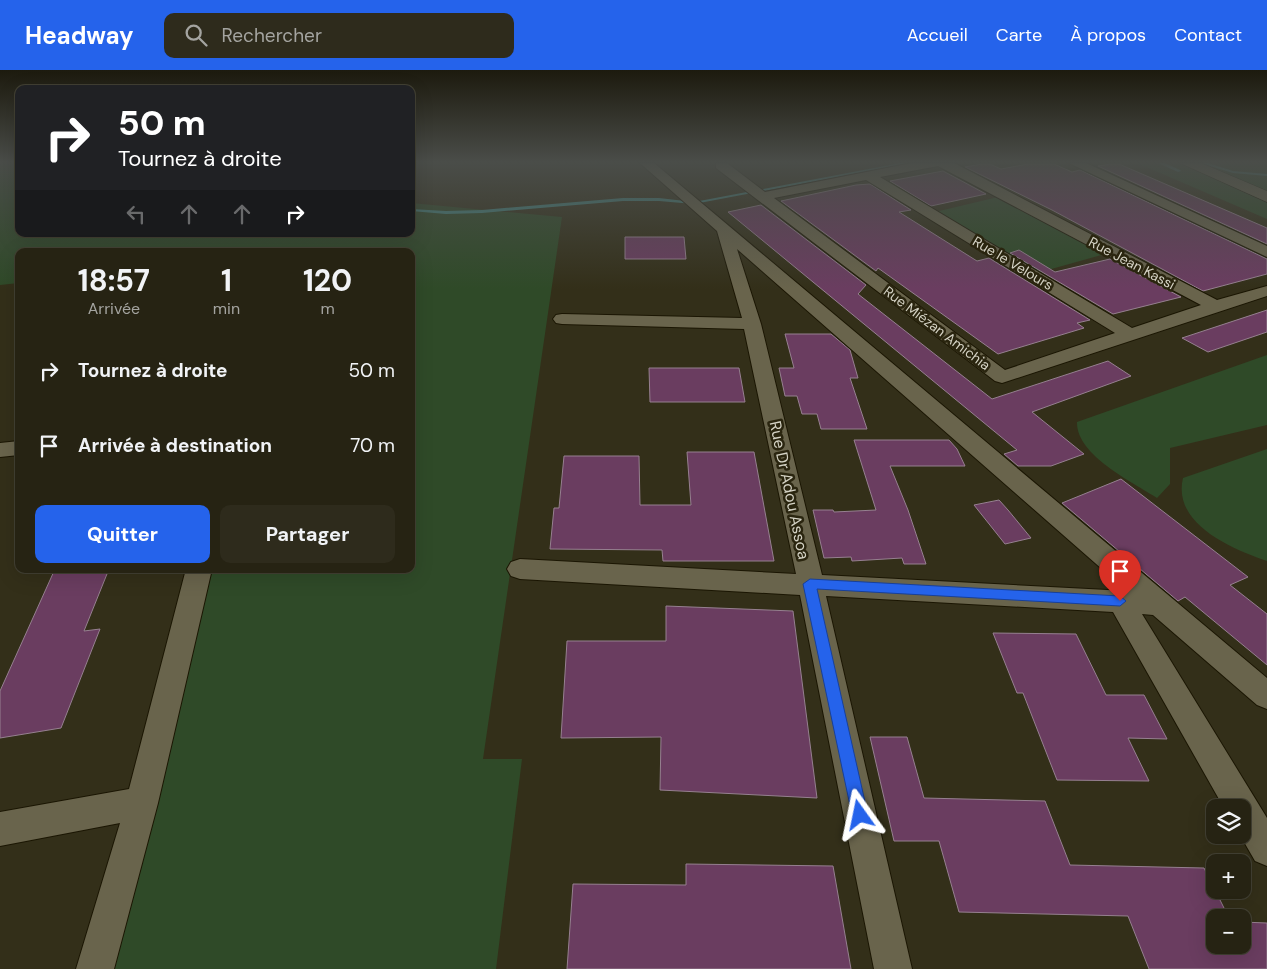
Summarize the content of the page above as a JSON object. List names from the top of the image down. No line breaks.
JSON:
{"streets":{"street":["Rue le Velours","Rue Jean Kassi","Rue Miézan Amichia","Rue Dr Adou Assoa"]},"crossings":[["Rue le Velours","Rue Miézan Amichia"],["Rue Jean Kassi","Rue Miézan Amichia"]],"page":{"header":"Headway","search":"Rechercher","nav":["Accueil","Carte","À propos","Contact"],"turn":["50 m","Tournez à droite"],"eta":["18:57","Arrivée","1","min","120","m"],"list":[{"name":"Tournez à droite","value":"50 m"},{"name":"Arrivée à destination","value":"70 m"}],"buttons":["Quitter","Partager"],"map_buttons":["+","−"]}}
